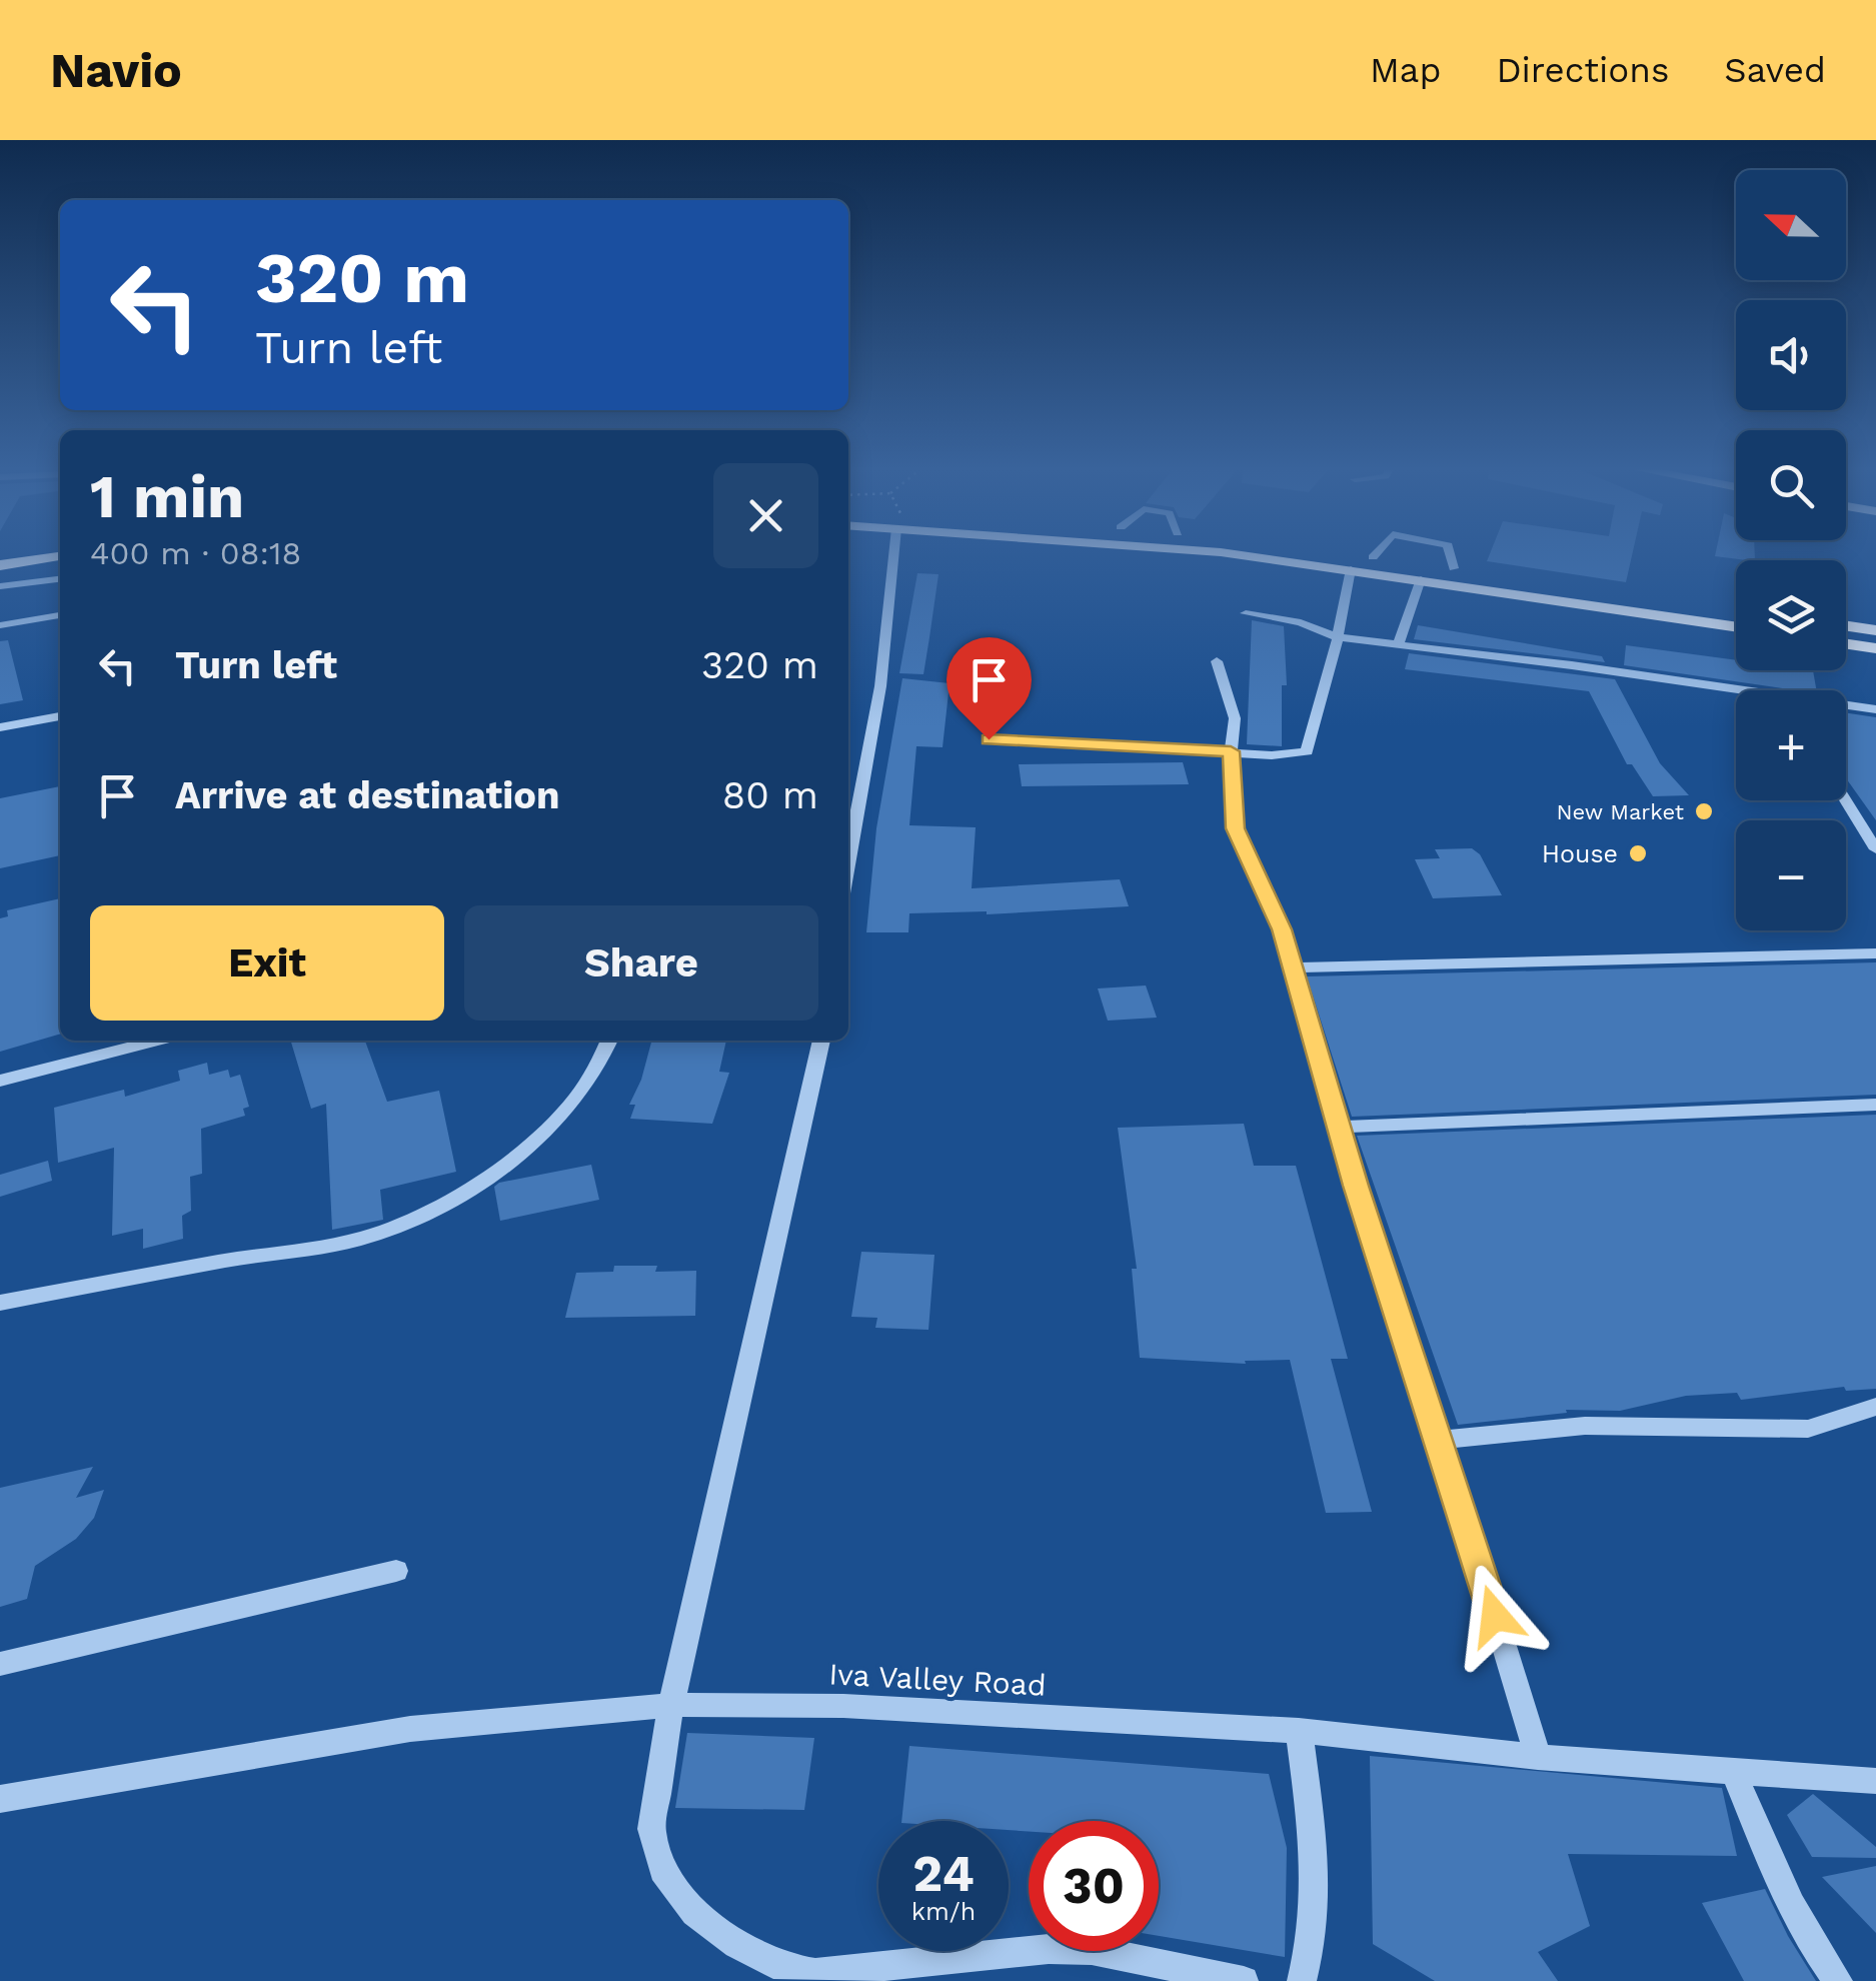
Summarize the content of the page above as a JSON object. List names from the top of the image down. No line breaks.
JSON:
{"streets":{"street":["Iva Valley Road"]},"places":["New Market","House"],"north":"left","page":{"header":"Navio","nav":["Map","Directions","Saved"],"map_buttons":["+","−"],"turn":["320 m","Turn left"],"heading":["1 min","400 m · 08:18"],"list":[{"name":"Turn left","value":"320 m"},{"name":"Arrive at destination","value":"80 m"}],"buttons":["Exit","Share"],"speed":"24 km/h","limit":"30"}}
